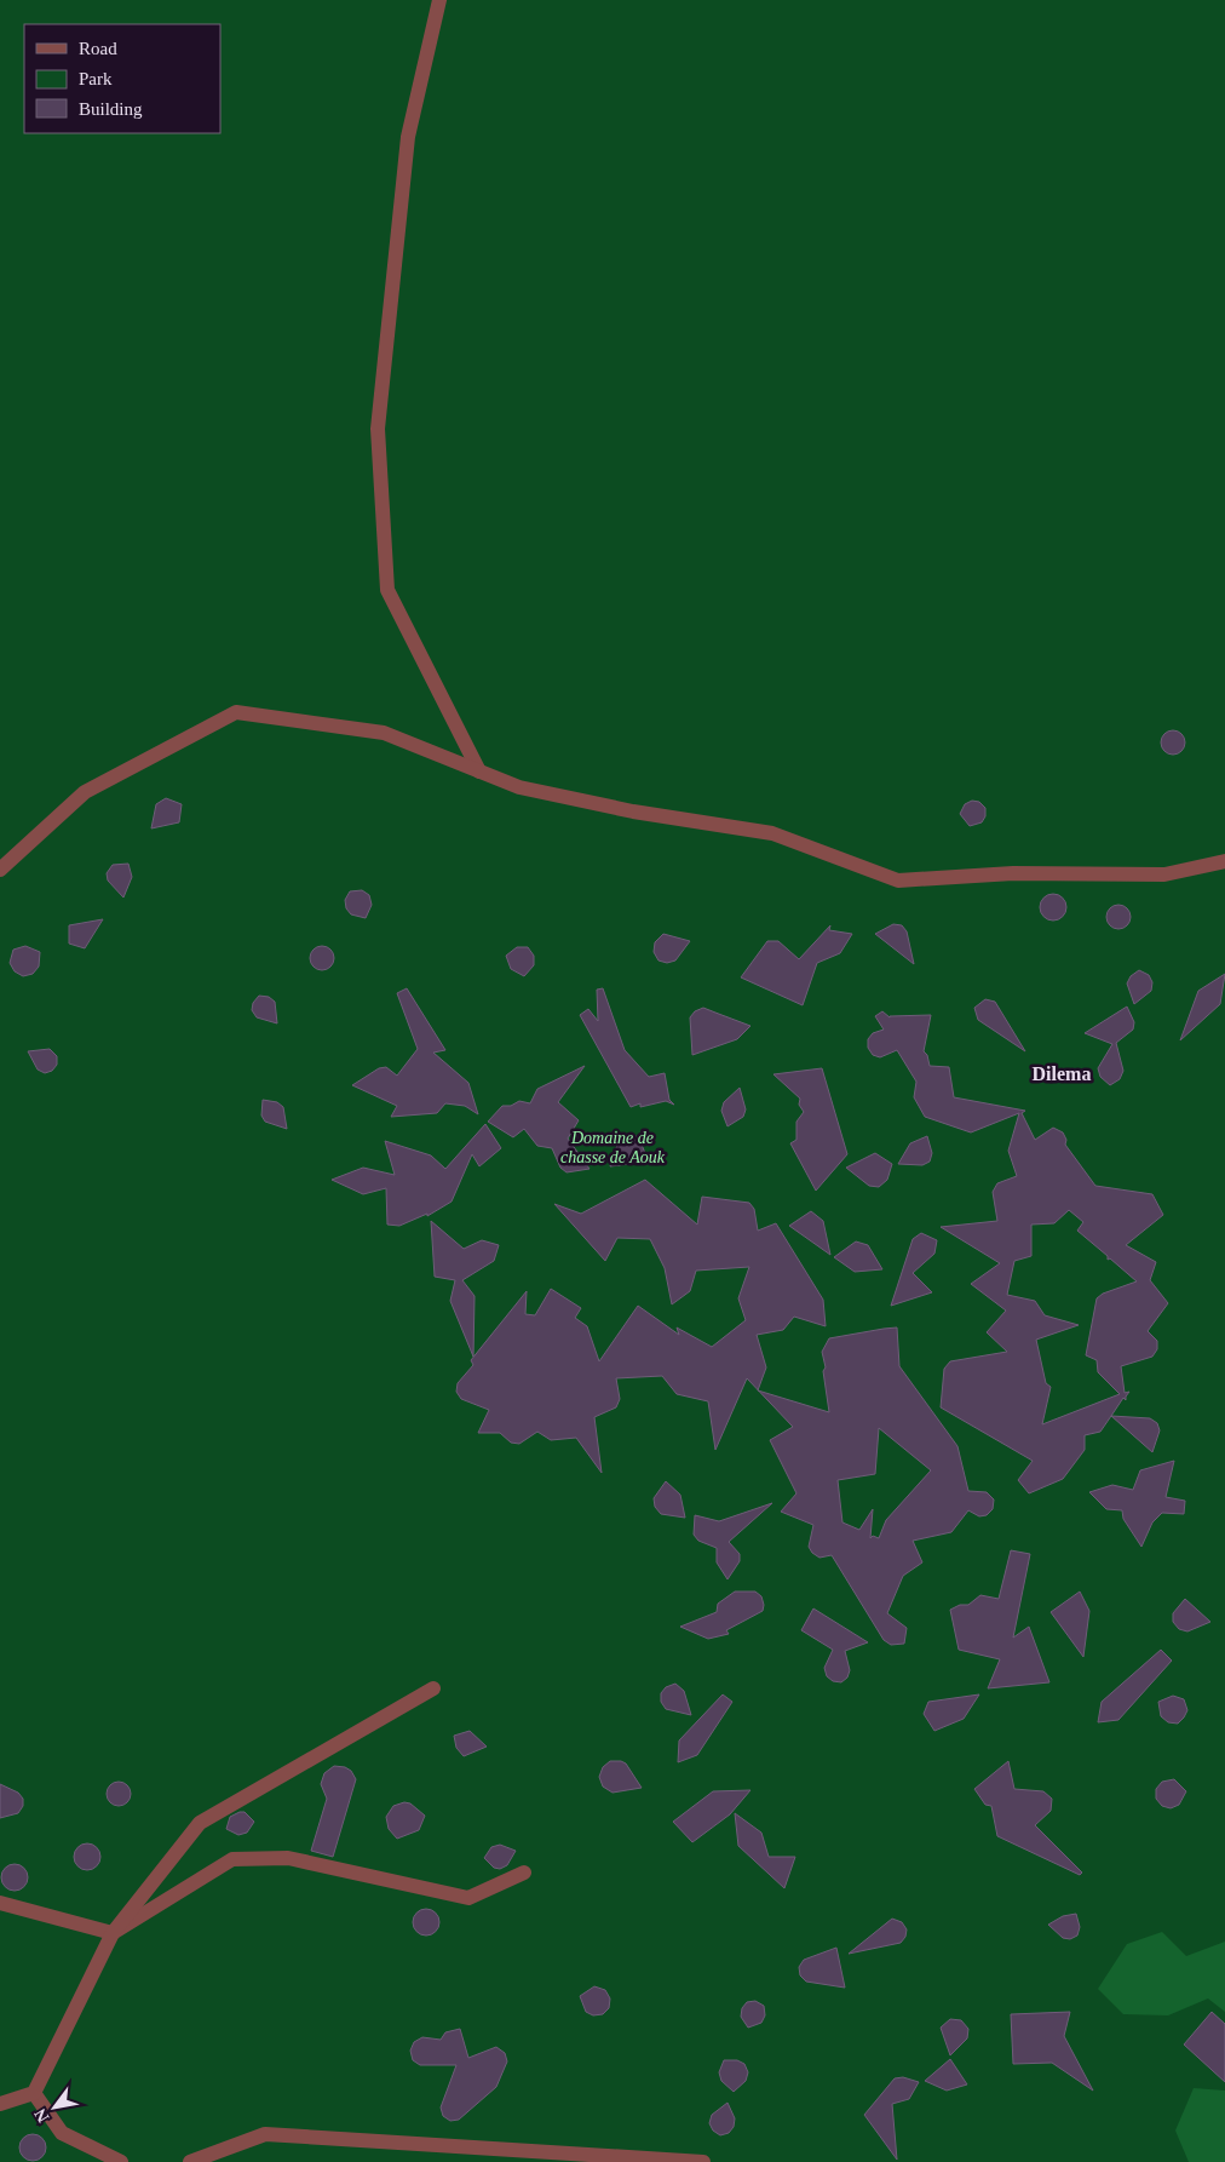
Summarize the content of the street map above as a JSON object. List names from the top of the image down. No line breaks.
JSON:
{"districts":["Dilema"],"parks":["Domaine de chasse de Aouk"],"legend":["Road","Park","Building"],"north":"bottom left"}
